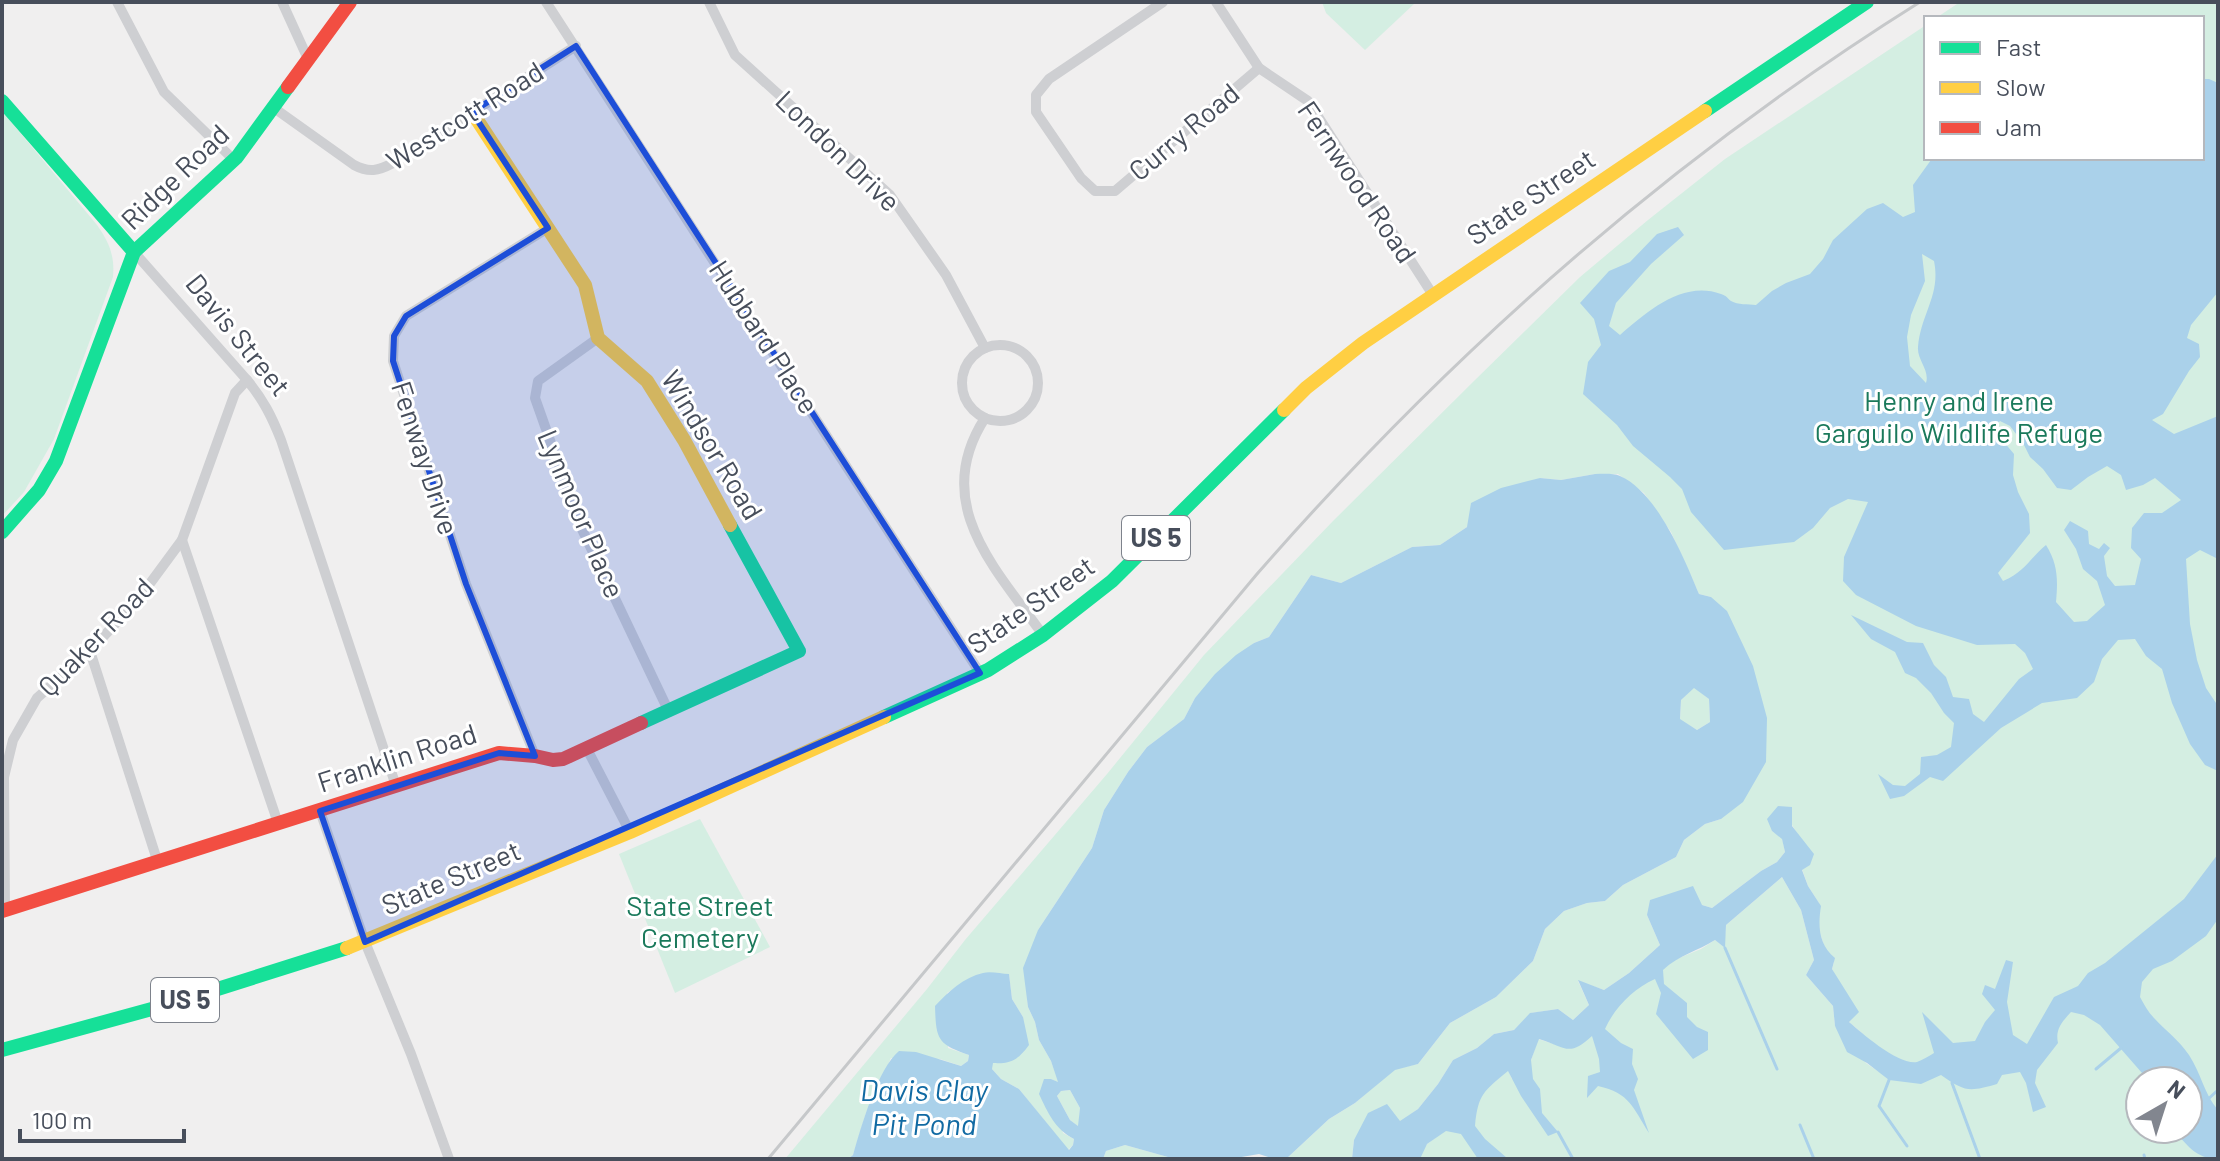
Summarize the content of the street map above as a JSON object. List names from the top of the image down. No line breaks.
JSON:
{"streets":{"main road":["Ridge Road","State Street","Davis Street","Windsor Road","US 5","Franklin Road"],"street":["Westcott Road","Curry Road","London Drive","Fernwood Road","Hubbard Place","Fenway Drive","Lynmoor Place","Quaker Road"]},"crossings":[["Westcott Road","Ridge Road"],["Westcott Road","Hubbard Place"],["Curry Road","Fernwood Road"],["Ridge Road","Davis Street"],["Fernwood Road","State Street"],["State Street","Hubbard Place"],["Davis Street","Quaker Road"],["Davis Street","Franklin Road"],["Windsor Road","Lynmoor Place"],["Windsor Road","Franklin Road"],["Fenway Drive","Franklin Road"],["Lynmoor Place","Franklin Road"],["Quaker Road","Franklin Road"]],"water":["Davis Clay Pit Pond"],"parks":["Henry and Irene Garguilo Wildlife Refuge","State Street Cemetery"],"legend":["Fast","Slow","Jam"],"scale_bar":"100 m","north":"top right"}
